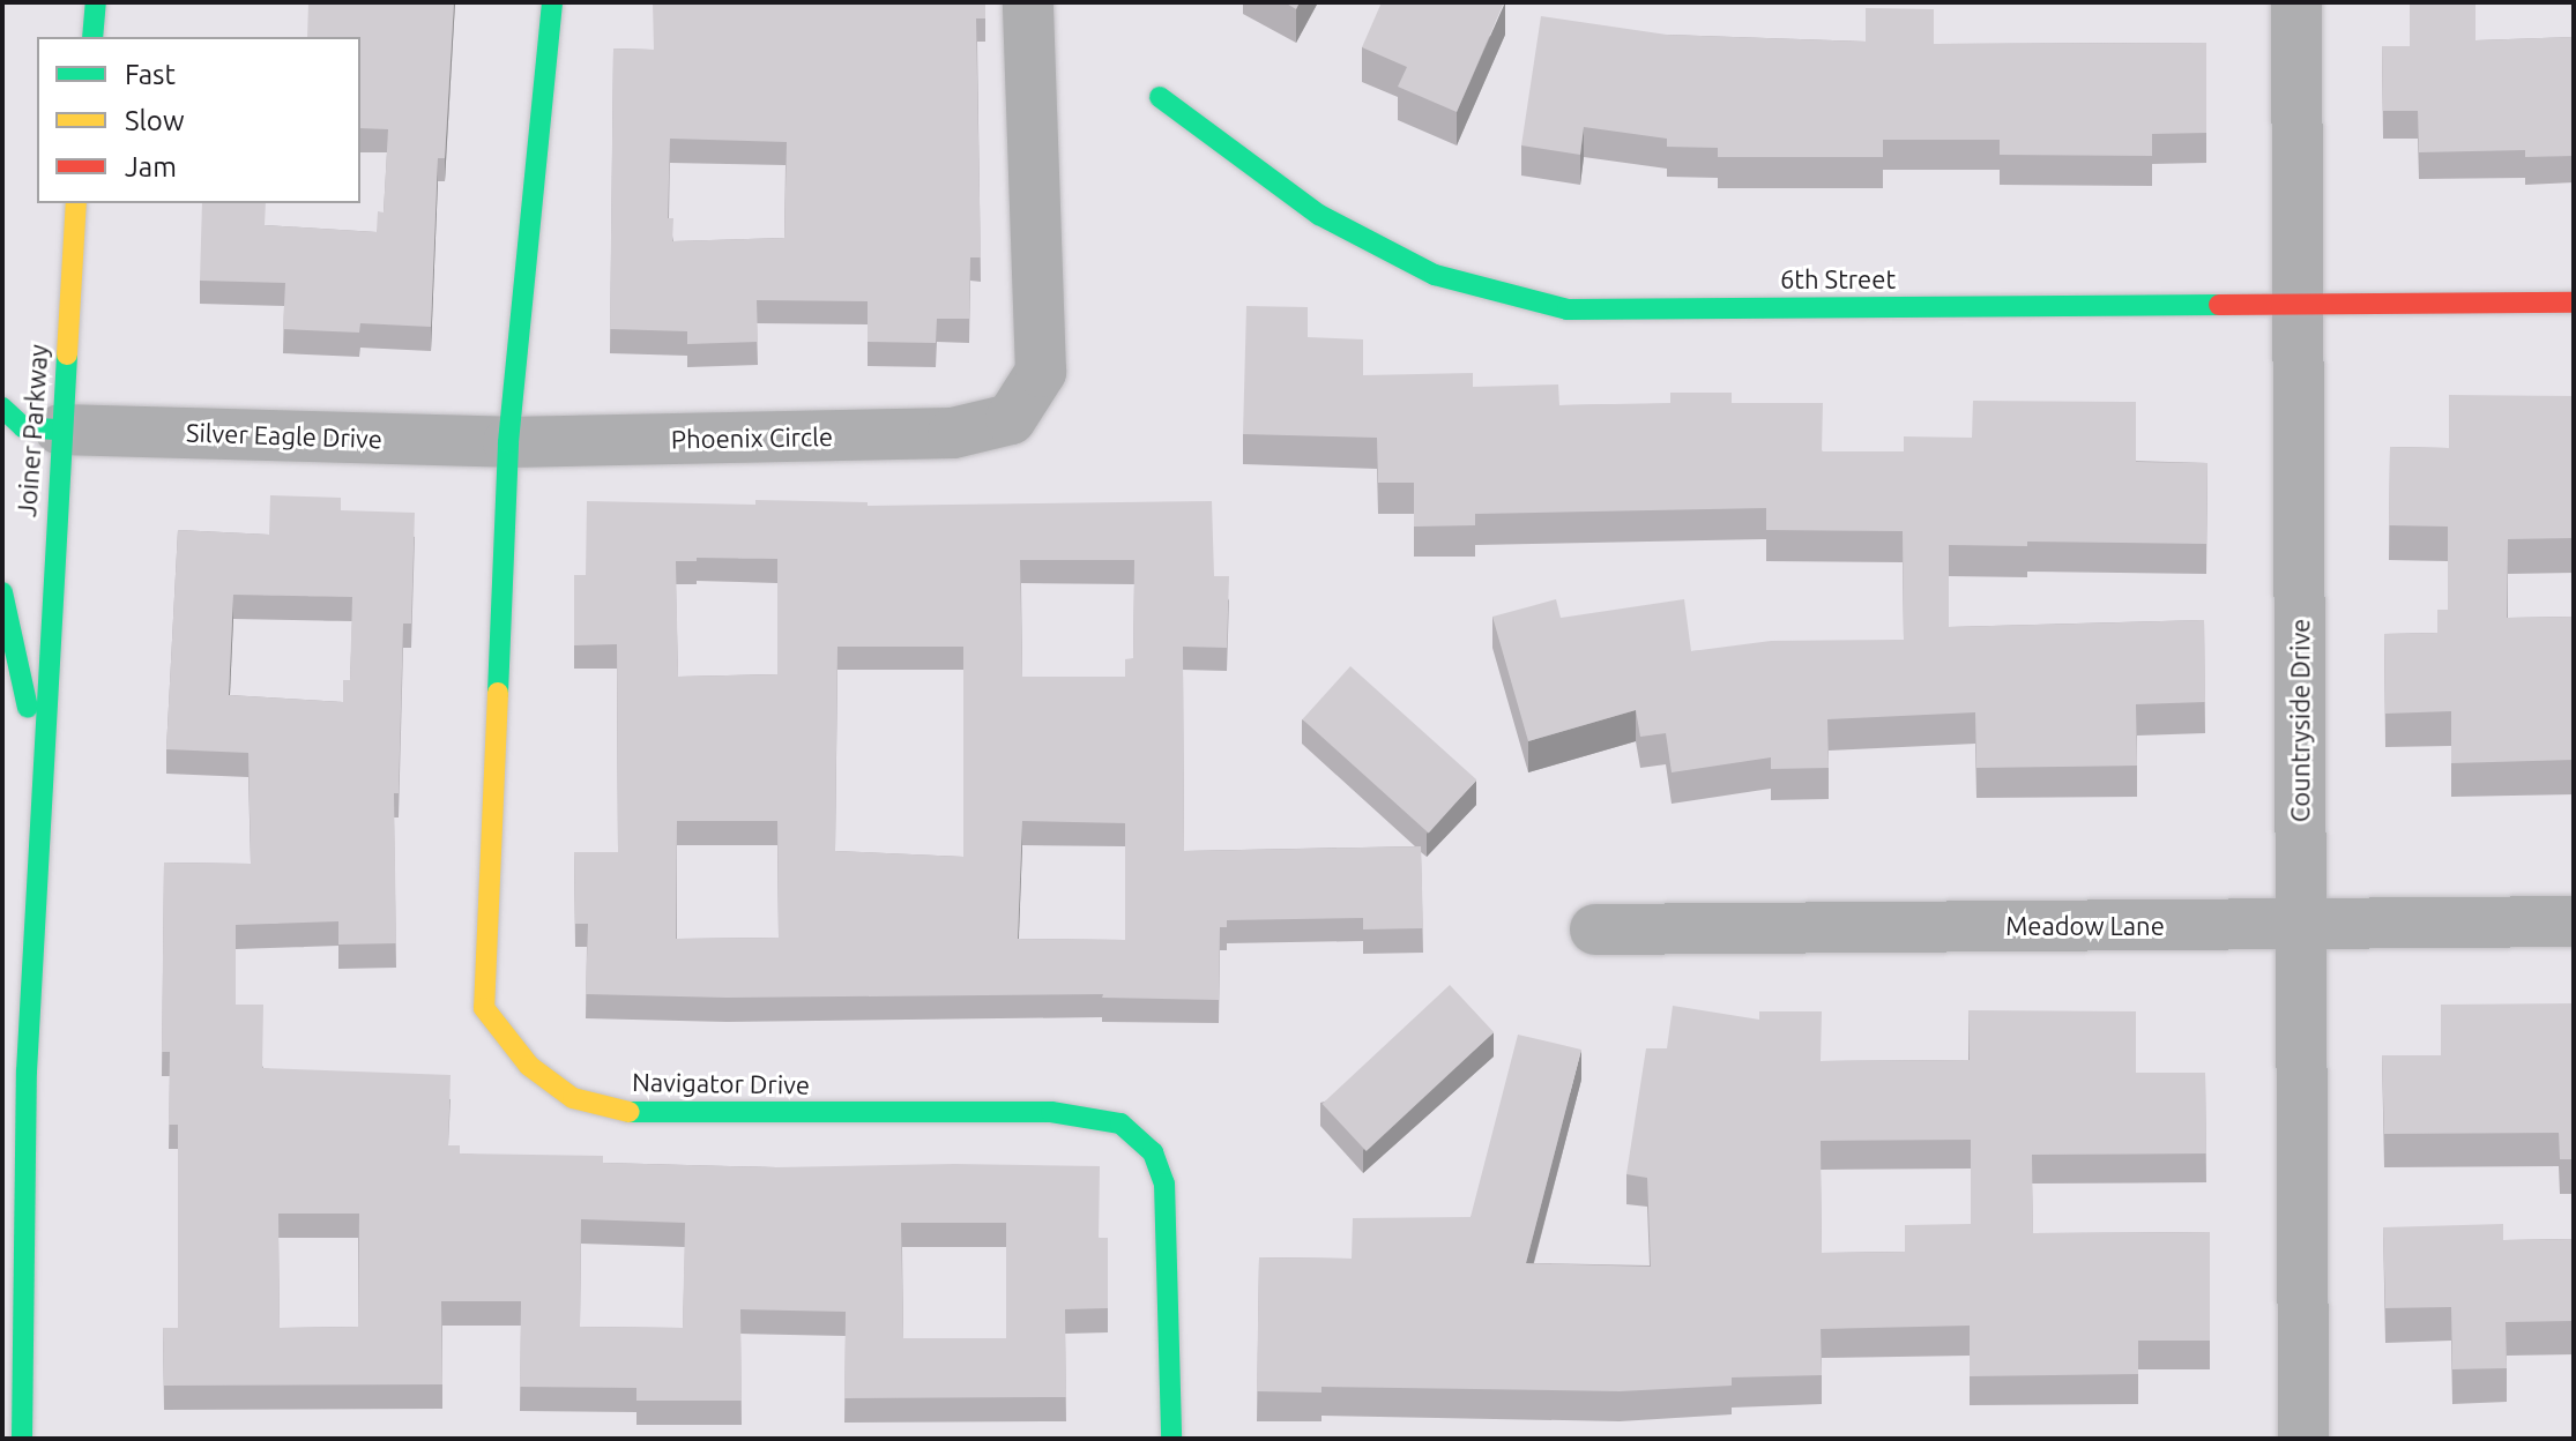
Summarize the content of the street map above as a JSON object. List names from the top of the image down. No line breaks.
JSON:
{"streets":{"street":["6th Street","Joiner Parkway","Silver Eagle Drive","Phoenix Circle","Countryside Drive","Meadow Lane","Navigator Drive"]},"crossings":[["6th Street","Countryside Drive"],["Joiner Parkway","Silver Eagle Drive"],["Silver Eagle Drive","Phoenix Circle"],["Silver Eagle Drive","Navigator Drive"],["Phoenix Circle","Navigator Drive"],["Countryside Drive","Meadow Lane"]],"legend":["Fast","Slow","Jam"]}
